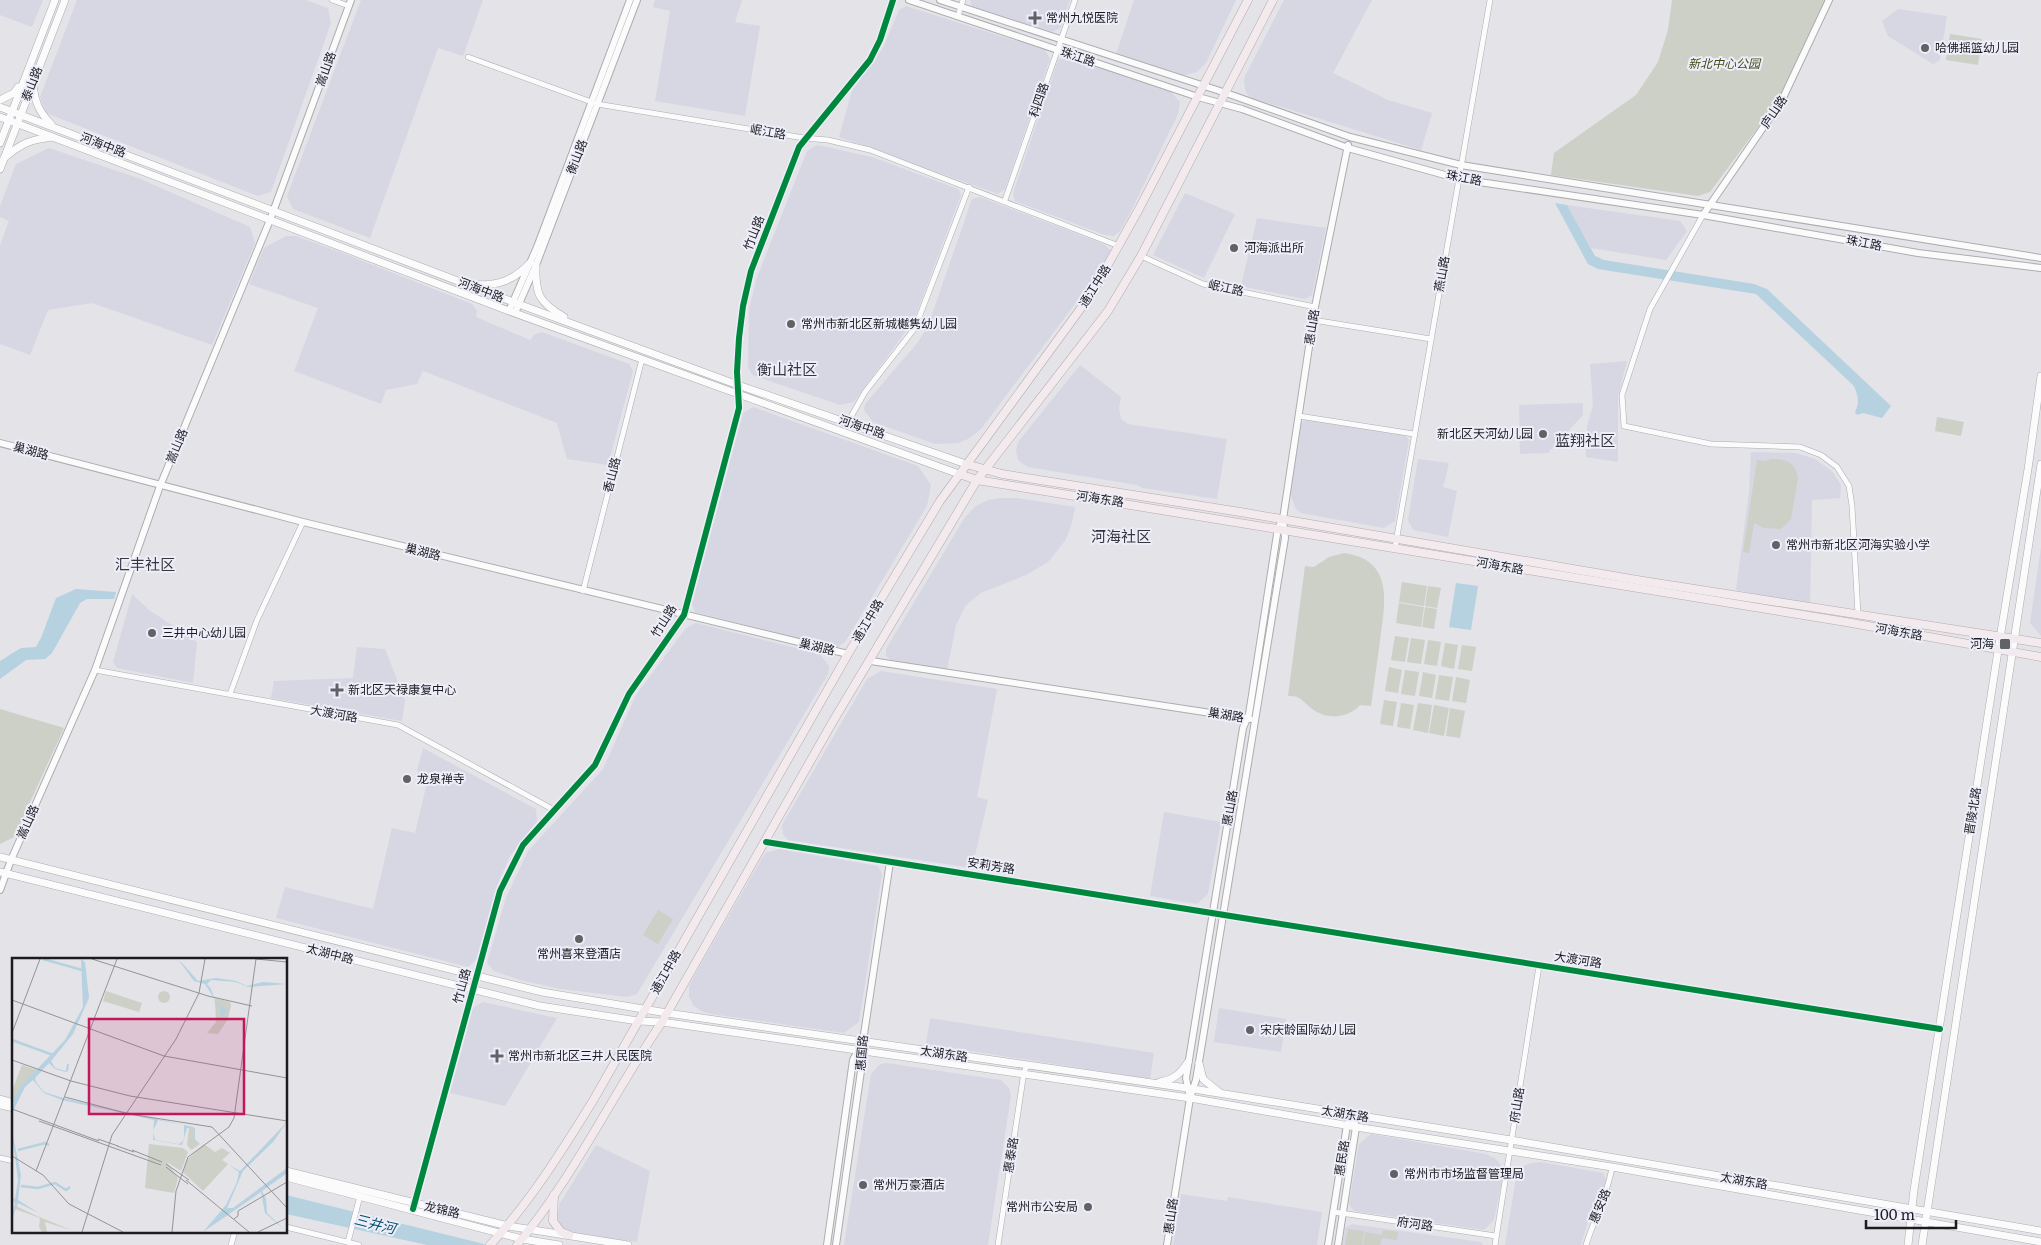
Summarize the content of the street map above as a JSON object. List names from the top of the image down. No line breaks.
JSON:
{"streets":{"main road":["泰山路","河海中路","通江中路","河海东路","晋陵北路","太湖中路","太湖东路","龙锦路"],"street":["珠江路","嵩山路","科四路","庐山路","岷江路","衡山路","竹山路","燕山路","惠山路","巢湖路","香山路","大渡河路","安莉芳路","惠国路","府山路","惠泰路","惠民路","惠安路","府河路"]},"crossings":[["珠江路","科四路"],["珠江路","庐山路"],["珠江路","燕山路"],["珠江路","通江中路"],["珠江路","惠山路"],["嵩山路","河海中路"],["嵩山路","巢湖路"],["嵩山路","大渡河路"],["嵩山路","太湖中路"],["泰山路","河海中路"],["科四路","岷江路"],["岷江路","衡山路"],["岷江路","竹山路"],["岷江路","通江中路"],["岷江路","惠山路"],["河海中路","衡山路"],["河海中路","竹山路"],["河海中路","通江中路"],["河海中路","香山路"],["河海中路","河海东路"],["竹山路","巢湖路"],["竹山路","大渡河路"],["竹山路","太湖中路"],["竹山路","龙锦路"],["燕山路","河海东路"],["通江中路","巢湖路"],["通江中路","河海东路"],["通江中路","安莉芳路"],["通江中路","太湖中路"],["通江中路","太湖东路"],["通江中路","龙锦路"],["惠山路","巢湖路"],["惠山路","河海东路"],["惠山路","大渡河路"],["惠山路","安莉芳路"],["惠山路","太湖东路"],["巢湖路","香山路"],["河海东路","晋陵北路"],["大渡河路","晋陵北路"],["大渡河路","安莉芳路"],["大渡河路","府山路"],["晋陵北路","太湖东路"],["安莉芳路","惠国路"],["太湖中路","太湖东路"],["惠国路","太湖东路"],["太湖东路","府山路"],["太湖东路","惠泰路"],["太湖东路","惠民路"],["太湖东路","惠安路"],["府山路","府河路"],["惠民路","府河路"]],"districts":["衡山社区","蓝翔社区","河海社区","汇丰社区"],"water":["三井河"],"parks":["新北中心公园"],"places":{"health":["常州九悦医院","新北区天禄康复中心","常州市新北区三井人民医院"],"other":["哈佛摇篮幼儿园","河海派出所","常州市新北区新城樾隽幼儿园","新北区天河幼儿园","常州市新北区河海实验小学","三井中心幼儿园","龙泉禅寺","常州喜来登酒店","宋庆龄国际幼儿园","常州市市场监督管理局","常州万豪酒店","常州市公安局"],"transit":["河海"]},"scale_bar":"100 m"}
